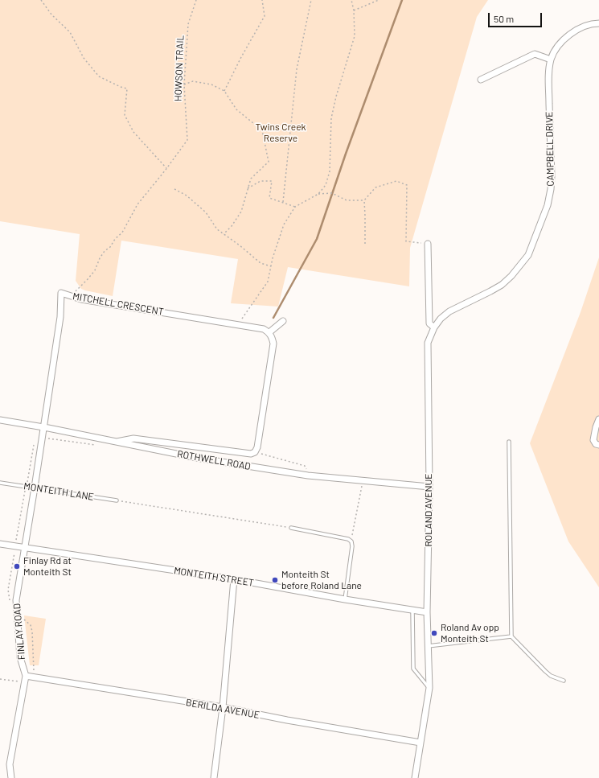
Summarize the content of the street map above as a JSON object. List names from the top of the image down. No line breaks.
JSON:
{"streets":{"street":["CAMPBELL DRIVE","MITCHELL CRESCENT","ROTHWELL ROAD","ROLAND AVENUE","MONTEITH STREET","FINLAY ROAD","BERILDA AVENUE"],"lane":["MONTEITH LANE"],"path":["HOWSON TRAIL"]},"crossings":[["HOWSON TRAIL","MITCHELL CRESCENT"],["CAMPBELL DRIVE","ROLAND AVENUE"],["MITCHELL CRESCENT","ROTHWELL ROAD"],["MITCHELL CRESCENT","FINLAY ROAD"],["ROTHWELL ROAD","ROLAND AVENUE"],["ROTHWELL ROAD","FINLAY ROAD"],["MONTEITH LANE","FINLAY ROAD"],["ROLAND AVENUE","MONTEITH STREET"],["ROLAND AVENUE","BERILDA AVENUE"],["MONTEITH STREET","FINLAY ROAD"],["FINLAY ROAD","BERILDA AVENUE"]],"parks":["Twins Creek Reserve"],"places":["Finlay Rd at Monteith St","Monteith St before Roland Lane","Roland Av opp Monteith St"],"scale_bar":"50 m"}
